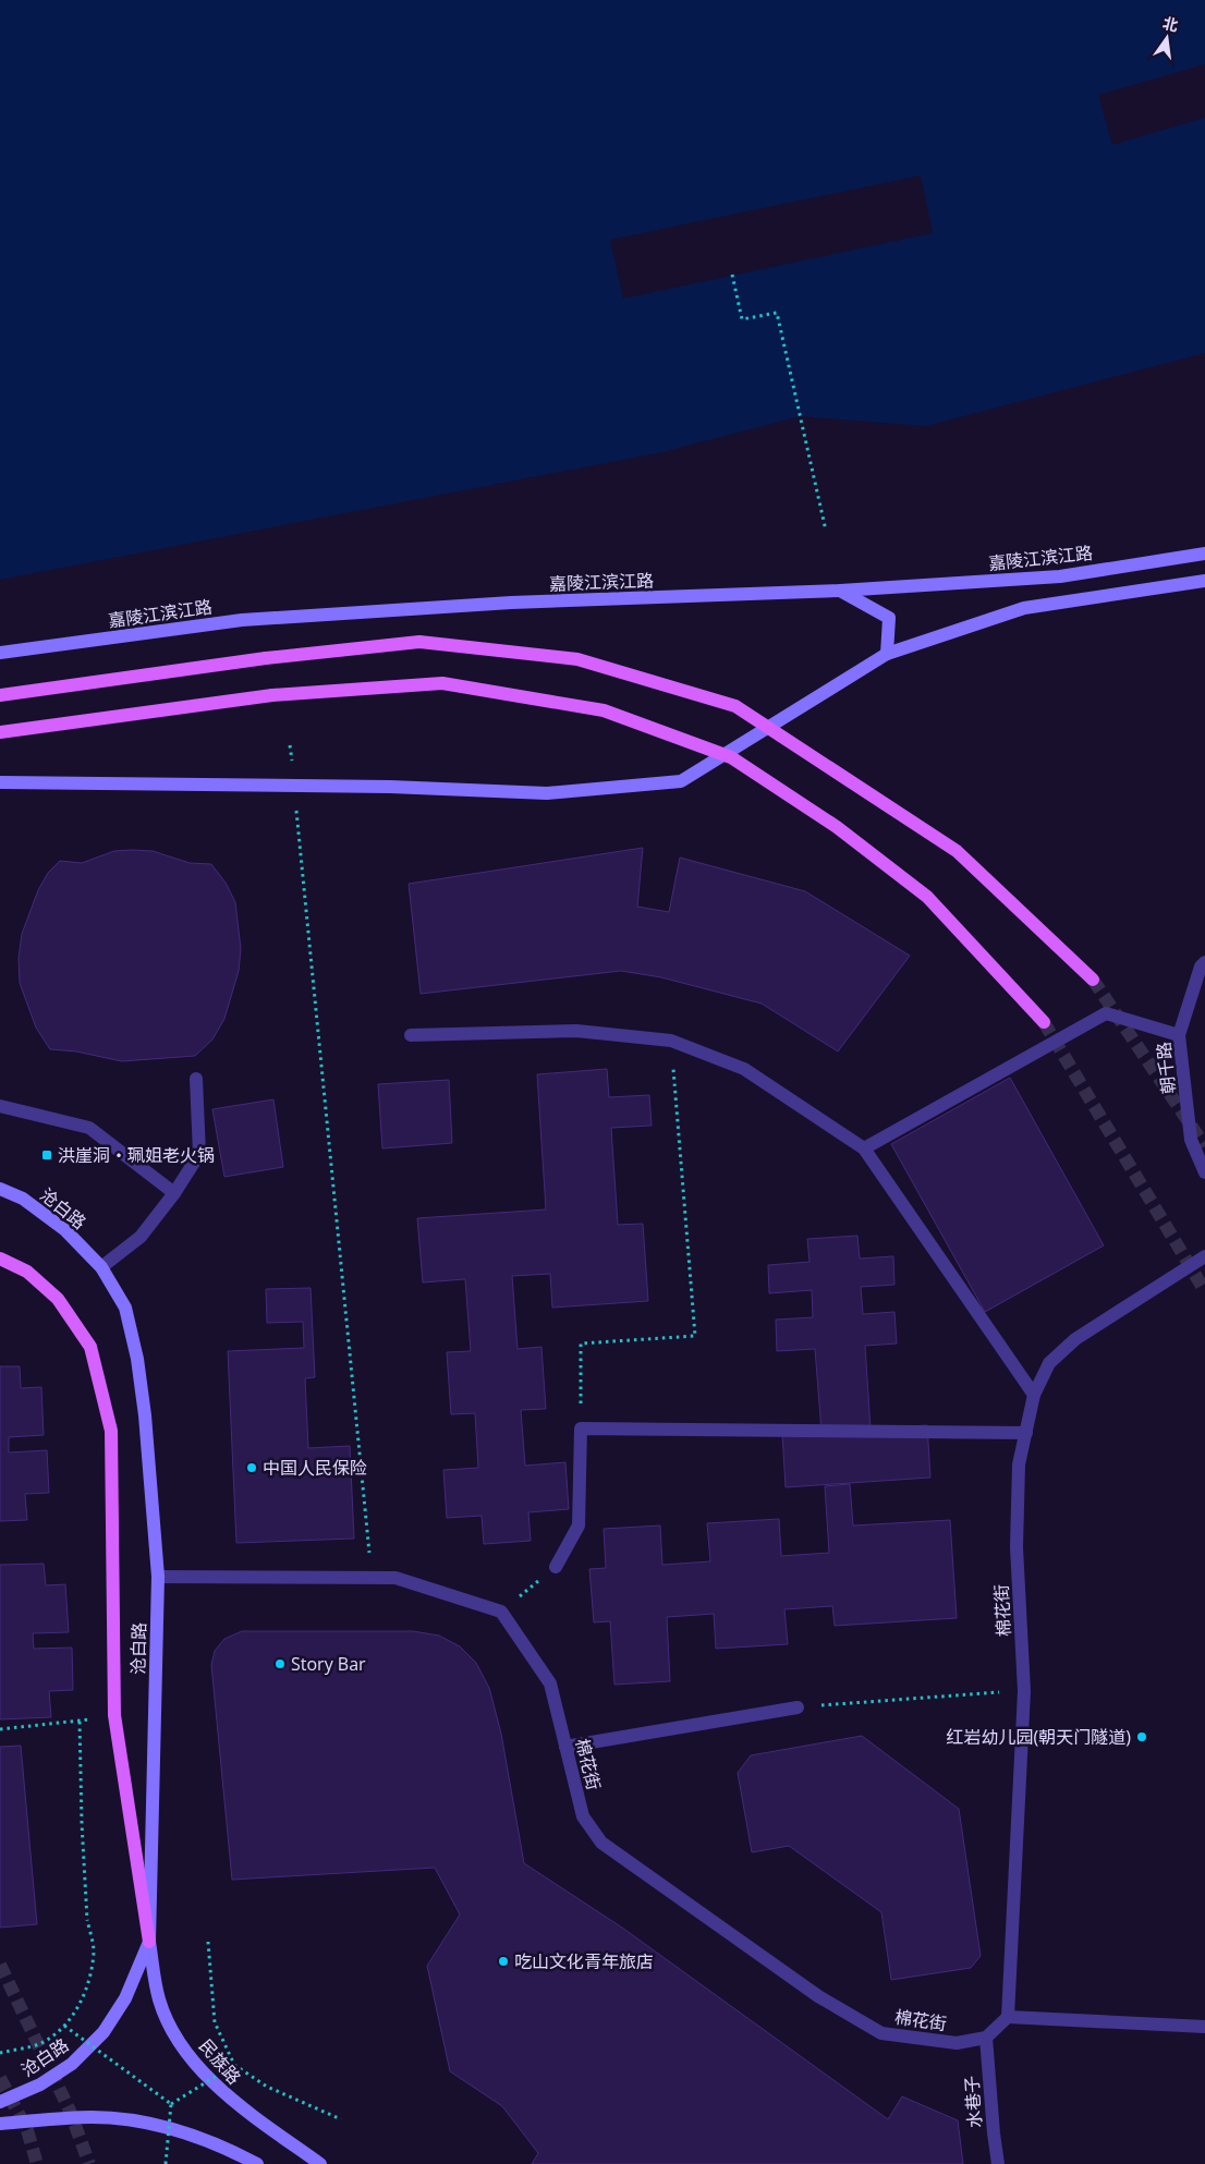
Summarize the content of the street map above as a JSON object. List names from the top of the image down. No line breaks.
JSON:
{"streets":{"main road":["嘉陵江滨江路","沧白路","民族路"],"street":["朝千路","棉花街","水巷子"]},"crossings":[["沧白路","民族路"],["棉花街","水巷子"]],"places":{"transit":["洪崖洞‧珮姐老火锅"],"other":["中国人民保险","Story Bar","红岩幼儿园(朝天门隧道)","吃山文化青年旅店"]},"north":"top"}
